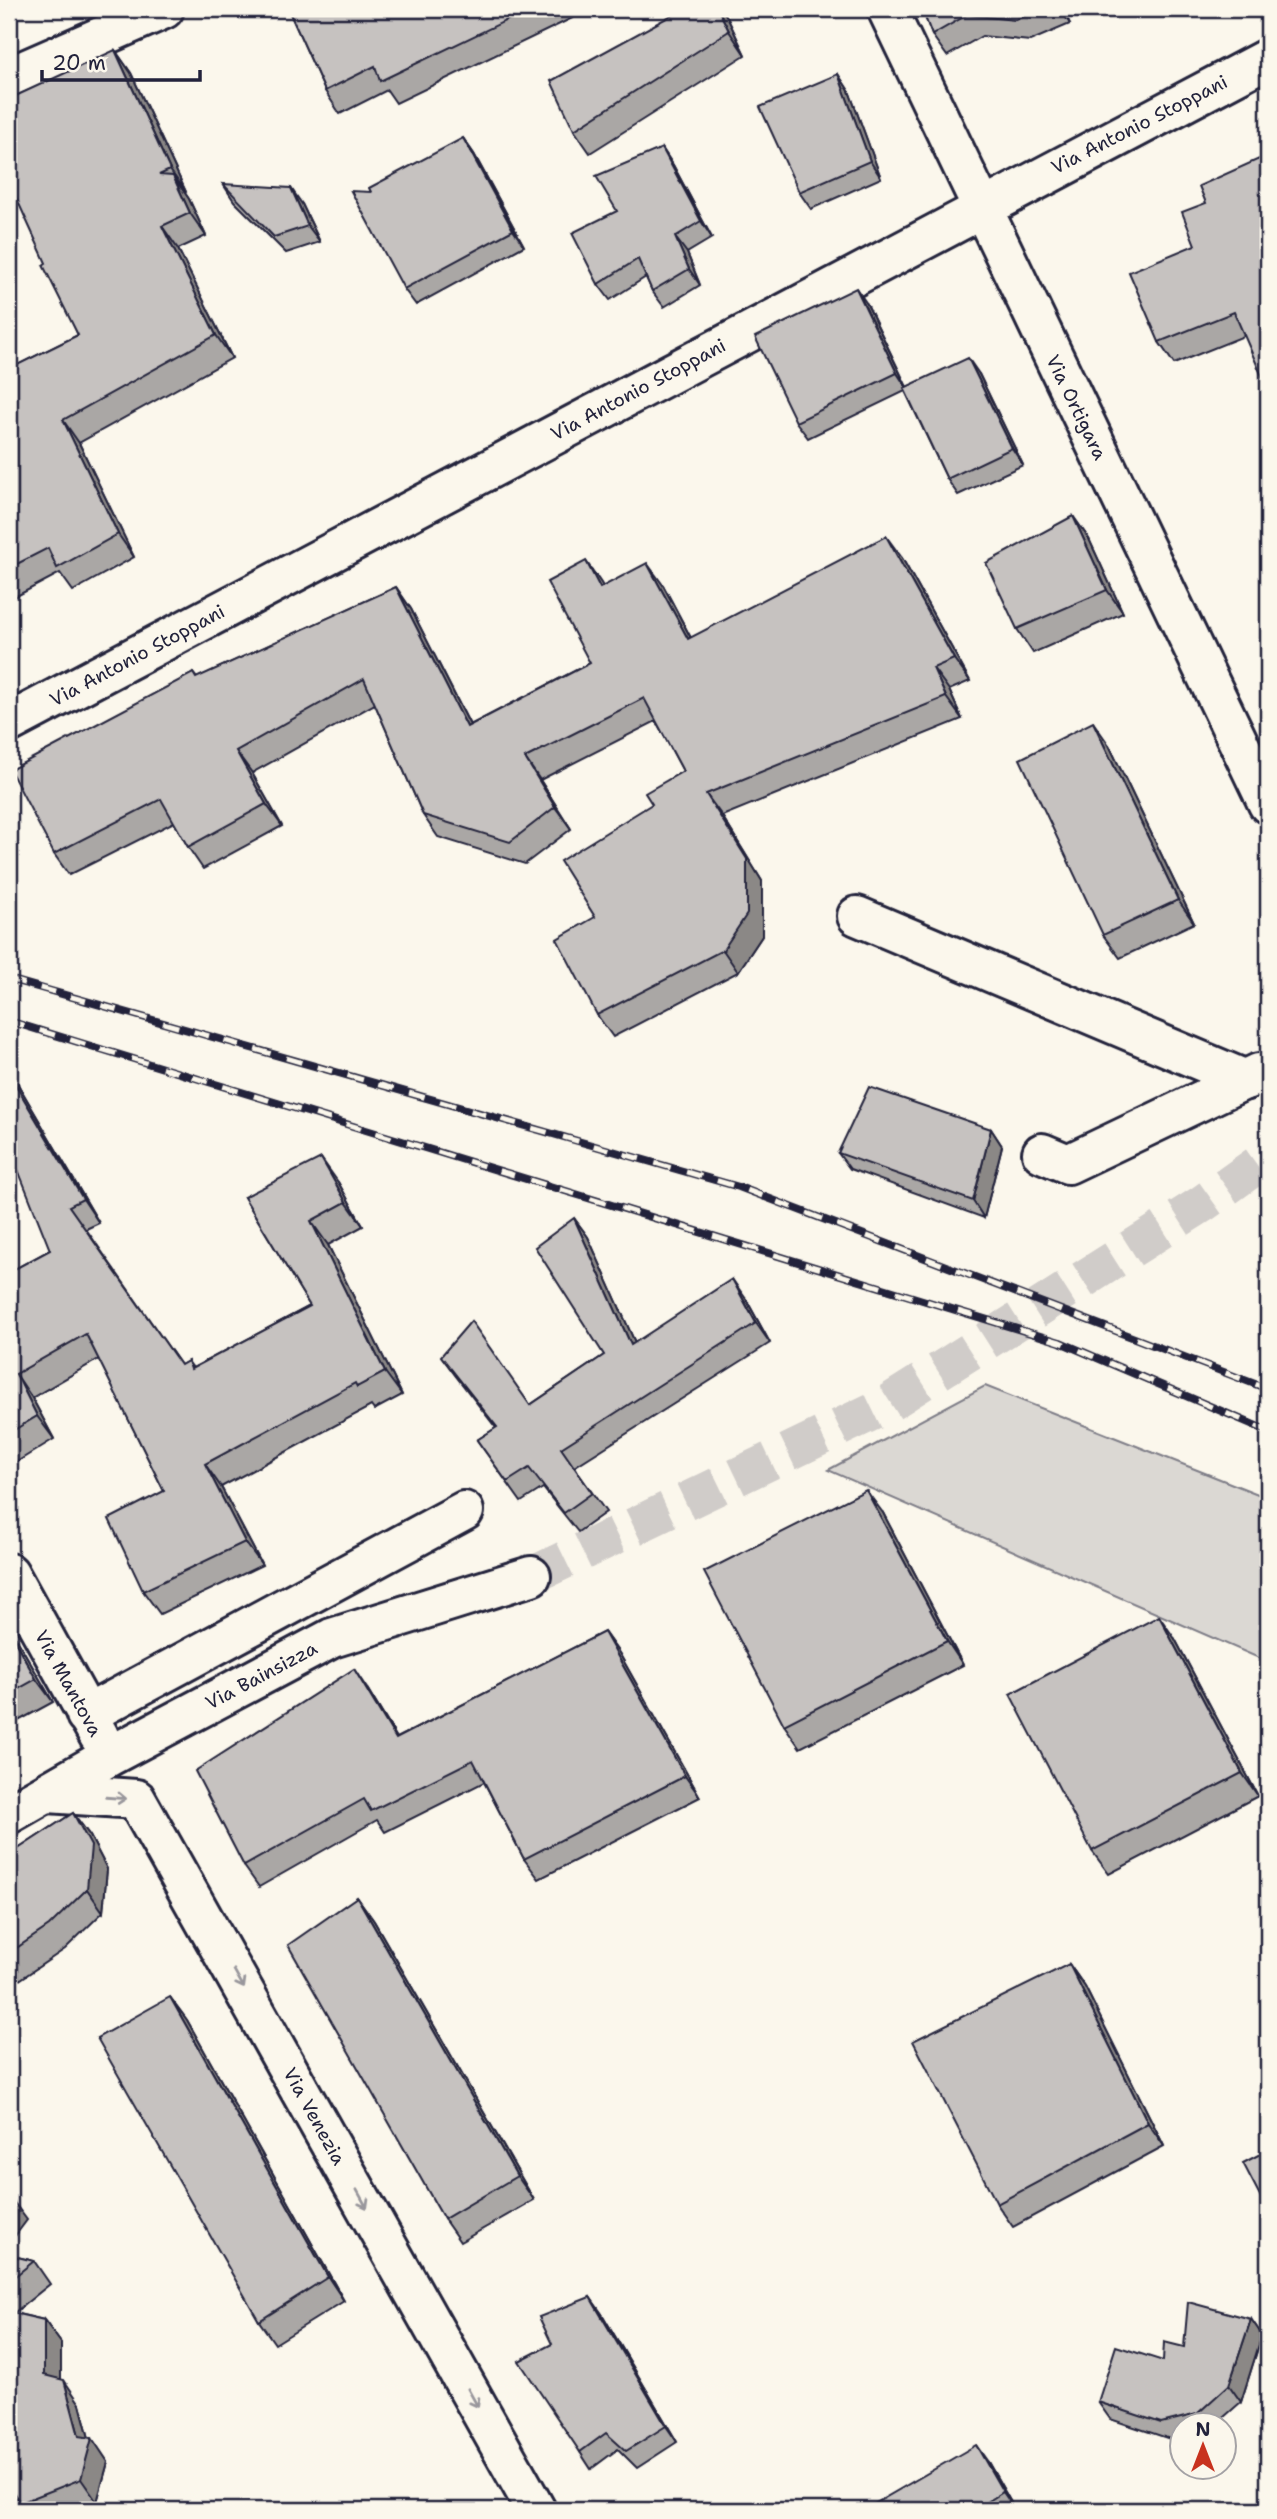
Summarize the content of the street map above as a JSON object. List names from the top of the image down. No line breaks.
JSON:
{"streets":{"street":["Via Antonio Stoppani","Via Ortigara","Via Bainsizza","Via Mantova","Via Venezia"]},"crossings":[["Via Antonio Stoppani","Via Ortigara"],["Via Bainsizza","Via Mantova"],["Via Bainsizza","Via Venezia"]],"one_way":["Via Venezia"],"scale_bar":"20 m","north":"top"}
